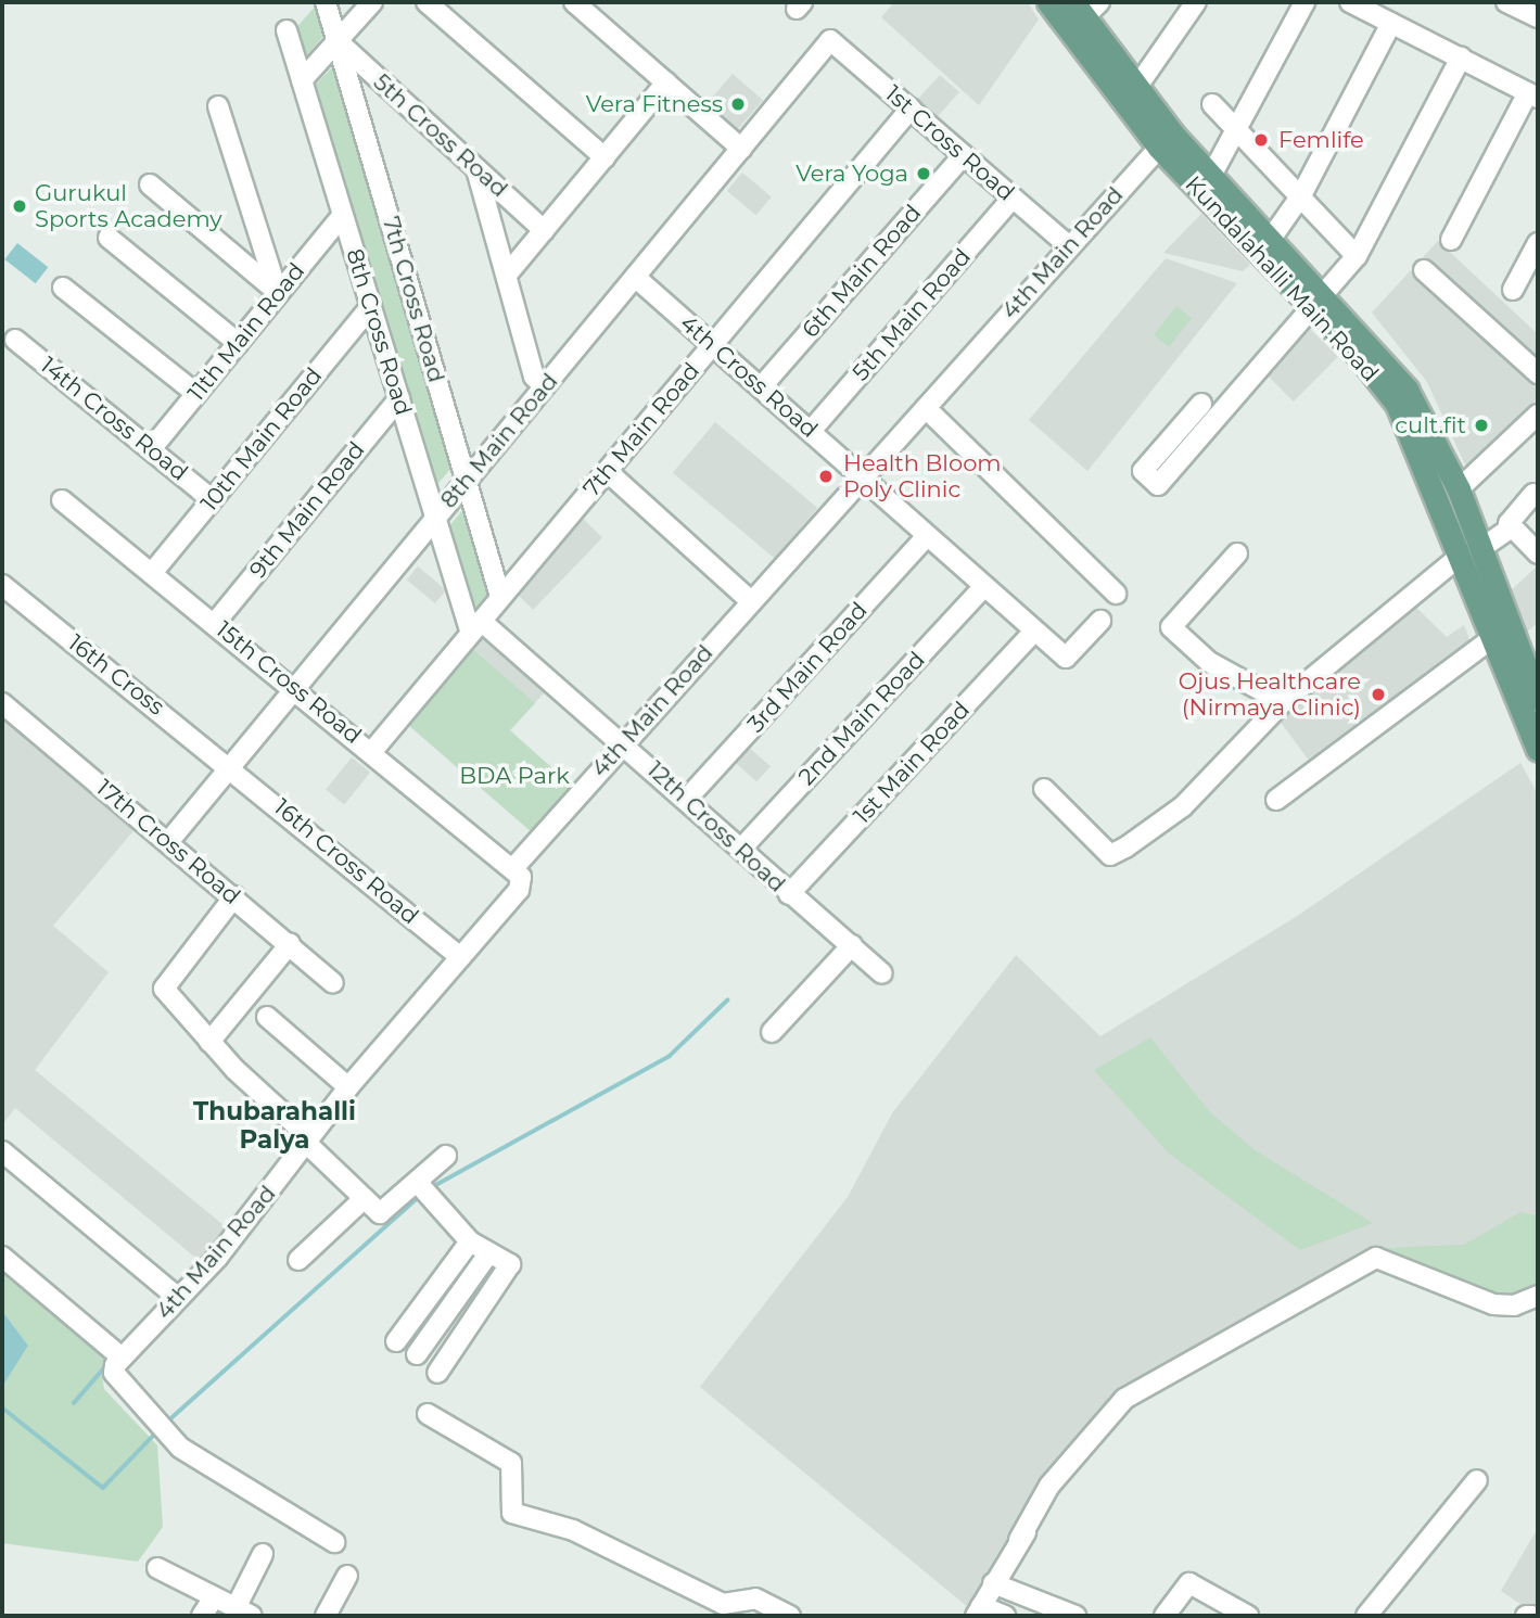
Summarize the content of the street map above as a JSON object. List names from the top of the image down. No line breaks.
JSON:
{"streets":{"main road":["Kundalahalli Main Road"],"street":["5th Cross Road","1st Cross Road","4th Main Road","6th Main Road","7th Cross Road","5th Main Road","11th Main Road","8th Cross Road","4th Cross Road","14th Cross Road","7th Main Road","10th Main Road","8th Main Road","9th Main Road","3rd Main Road","16th Cross","15th Cross Road","2nd Main Road","1st Main Road","12th Cross Road","17th Cross Road","16th Cross Road"]},"crossings":[["5th Cross Road","7th Cross Road"],["1st Cross Road","4th Main Road"],["1st Cross Road","6th Main Road"],["1st Cross Road","5th Main Road"],["1st Cross Road","7th Main Road"],["1st Cross Road","8th Main Road"],["4th Main Road","Kundalahalli Main Road"],["4th Main Road","4th Cross Road"],["4th Main Road","15th Cross Road"],["4th Main Road","12th Cross Road"],["4th Main Road","16th Cross Road"],["6th Main Road","4th Cross Road"],["7th Cross Road","7th Main Road"],["7th Cross Road","8th Main Road"],["5th Main Road","4th Cross Road"],["11th Main Road","8th Cross Road"],["11th Main Road","14th Cross Road"],["8th Cross Road","7th Main Road"],["8th Cross Road","10th Main Road"],["8th Cross Road","8th Main Road"],["8th Cross Road","9th Main Road"],["8th Cross Road","12th Cross Road"],["4th Cross Road","7th Main Road"],["4th Cross Road","8th Main Road"],["4th Cross Road","3rd Main Road"],["4th Cross Road","2nd Main Road"],["4th Cross Road","1st Main Road"],["14th Cross Road","10th Main Road"],["7th Main Road","15th Cross Road"],["7th Main Road","12th Cross Road"],["10th Main Road","15th Cross Road"],["8th Main Road","16th Cross"],["8th Main Road","15th Cross Road"],["8th Main Road","17th Cross Road"],["8th Main Road","16th Cross Road"],["9th Main Road","15th Cross Road"],["3rd Main Road","12th Cross Road"],["16th Cross","16th Cross Road"],["2nd Main Road","12th Cross Road"],["1st Main Road","12th Cross Road"]],"districts":["Thubarahalli Palya"],"parks":["BDA Park"],"places":["Vera Fitness","Femlife","Vera Yoga","Gurukul Sports Academy","cult.fit","Health Bloom Poly Clinic","Ojus Healthcare (Nirmaya Clinic)"]}
